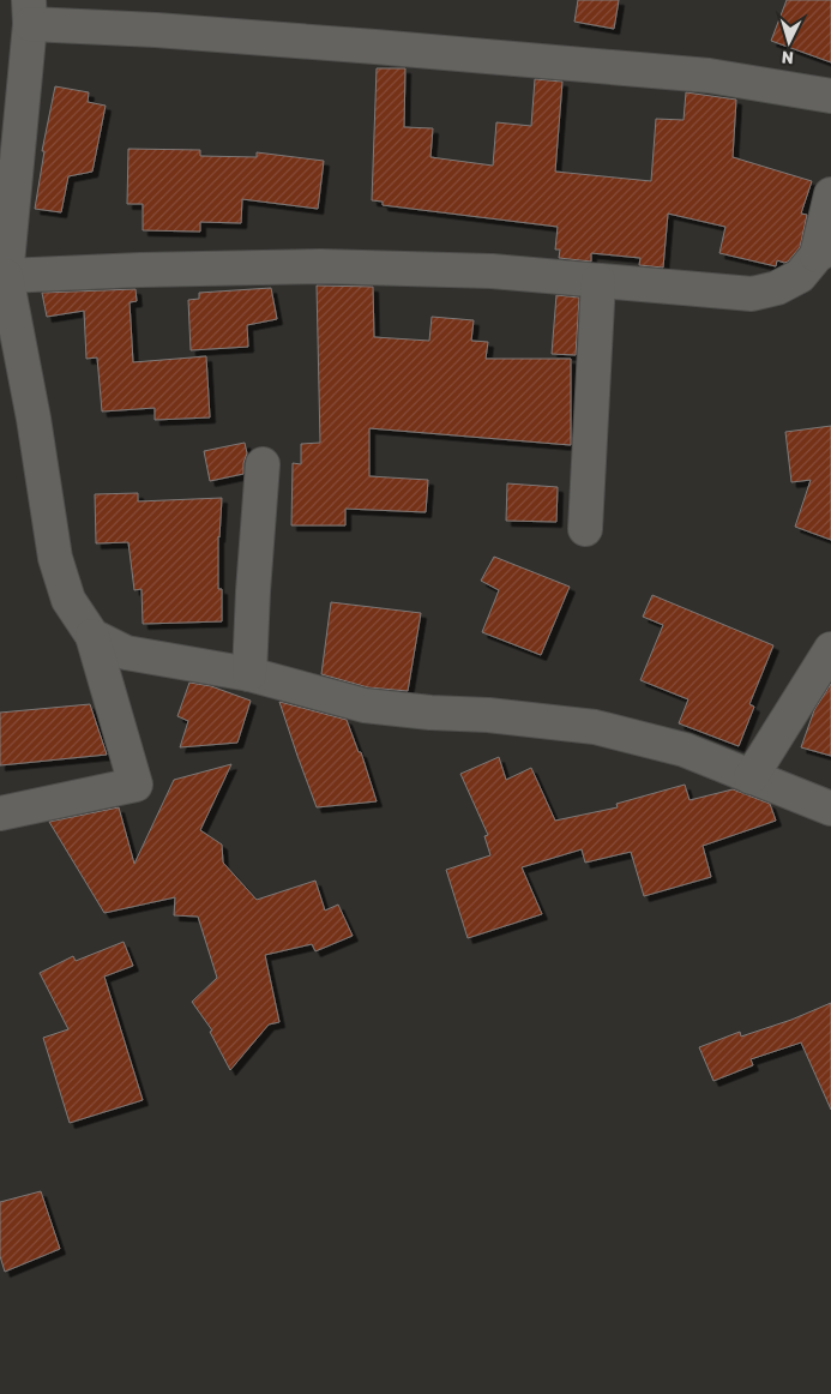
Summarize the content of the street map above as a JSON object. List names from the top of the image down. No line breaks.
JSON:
{"north":"bottom"}
